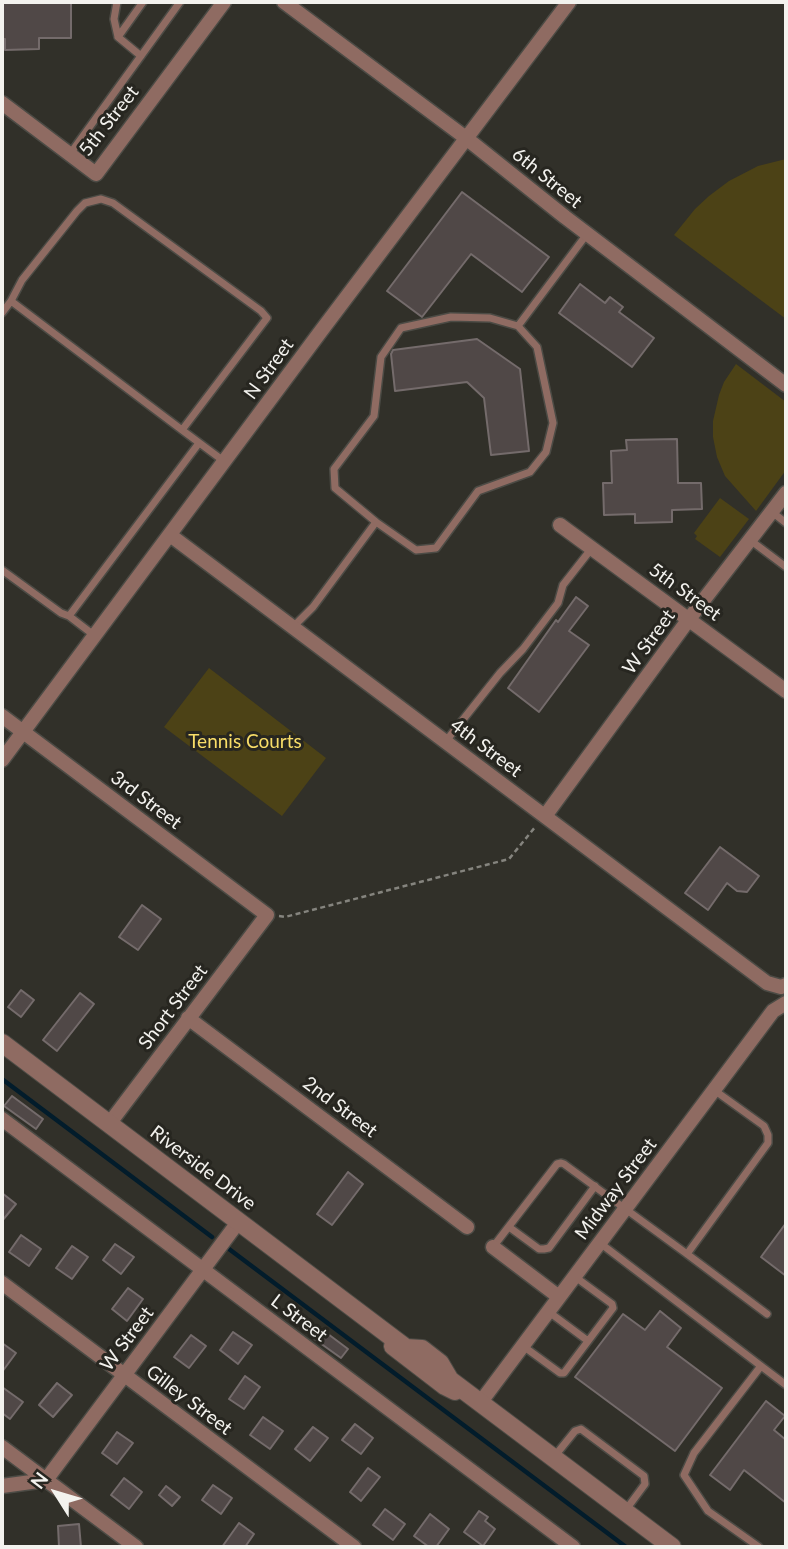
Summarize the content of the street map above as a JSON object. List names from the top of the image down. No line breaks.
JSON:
{"streets":{"street":["5th Street","6th Street","N Street","W Street","4th Street","3rd Street","Short Street","2nd Street","Riverside Drive","Midway Street","L Street","Gilley Street"]},"crossings":[["5th Street","W Street"],["6th Street","N Street"],["N Street","4th Street"],["N Street","3rd Street"],["W Street","4th Street"],["W Street","Riverside Drive"],["W Street","L Street"],["W Street","Gilley Street"],["3rd Street","Short Street"],["Short Street","2nd Street"],["Short Street","Riverside Drive"],["Riverside Drive","Midway Street"]],"parks":["Tennis Courts"],"north":"top left"}
